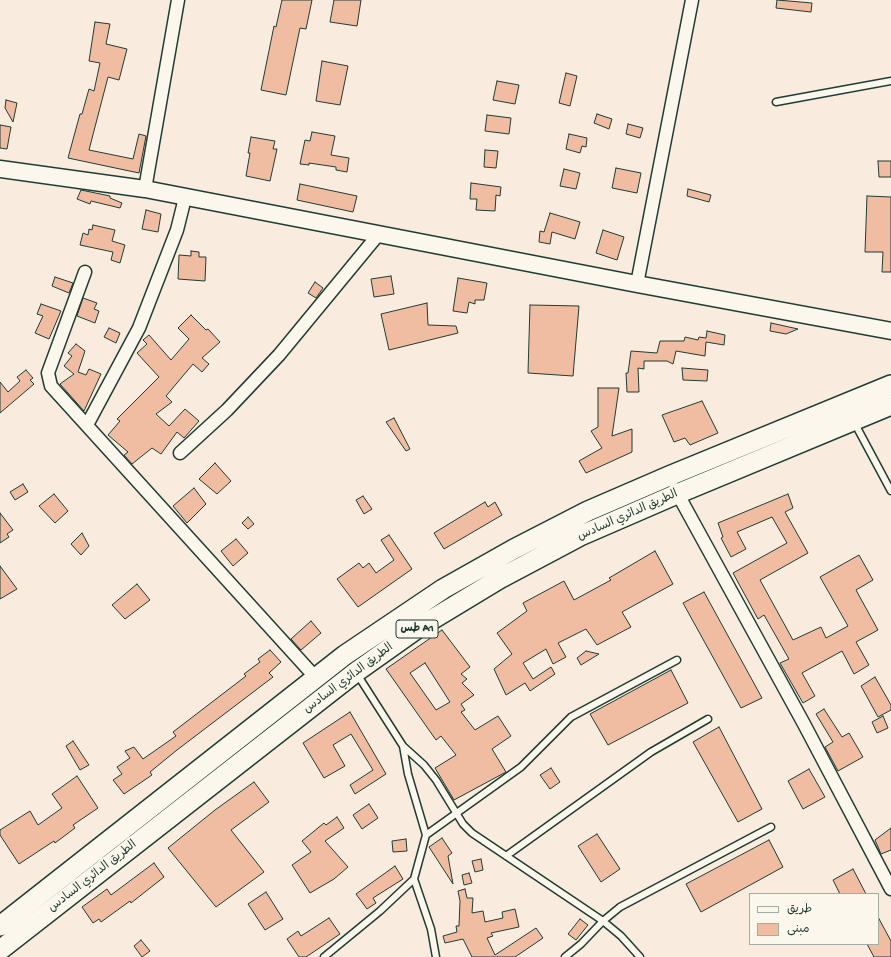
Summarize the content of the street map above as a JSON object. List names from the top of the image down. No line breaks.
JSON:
{"streets":{"highway":["الطريق الدائري السادس","طس A1"]},"legend":["طريق","مبنى"]}
